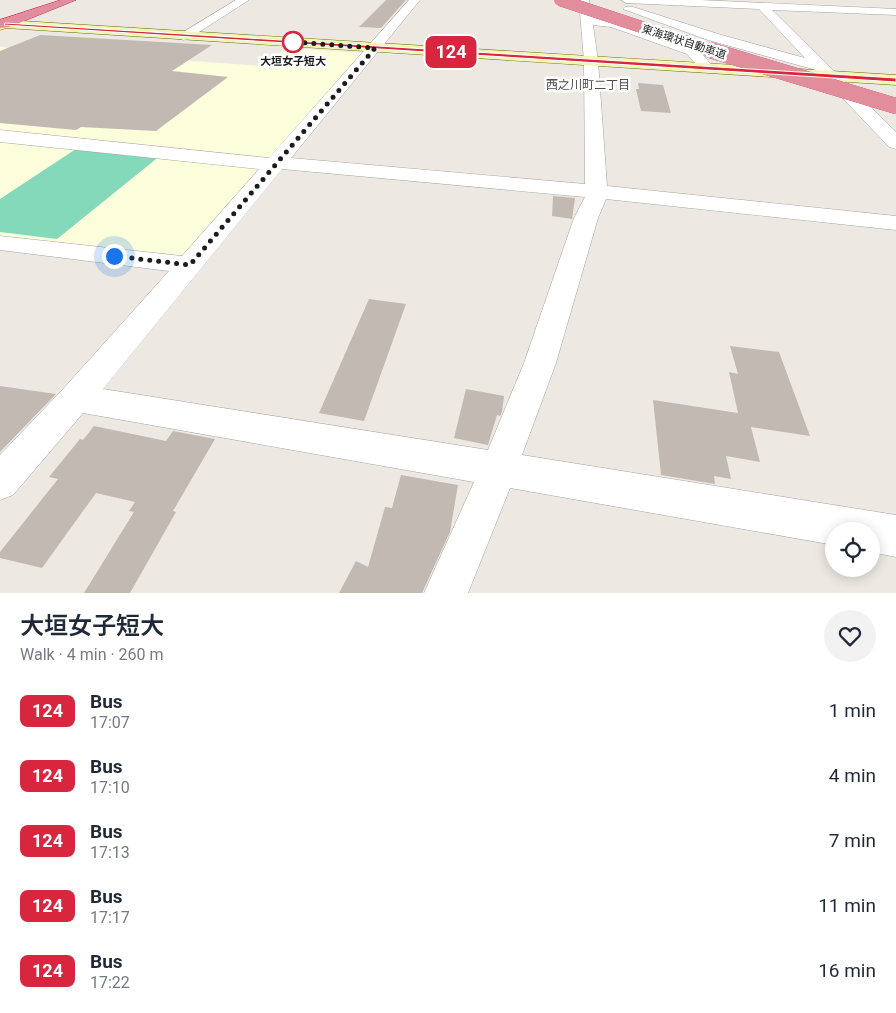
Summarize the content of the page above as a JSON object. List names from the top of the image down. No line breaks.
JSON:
{"streets":{"highway":["東海環状自動車道"]},"districts":["西之川町二丁目"],"places":["大垣女子短大"],"lines":["bus line 124"],"page":{"on_map":"124","heading":["大垣女子短大","Walk · 4 min · 260 m"],"list":[{"mark":"124","name":"Bus","note":"17:07","value":"1 min"},{"mark":"124","name":"Bus","note":"17:10","value":"4 min"},{"mark":"124","name":"Bus","note":"17:13","value":"7 min"},{"mark":"124","name":"Bus","note":"17:17","value":"11 min"},{"mark":"124","name":"Bus","note":"17:22","value":"16 min"}]}}
